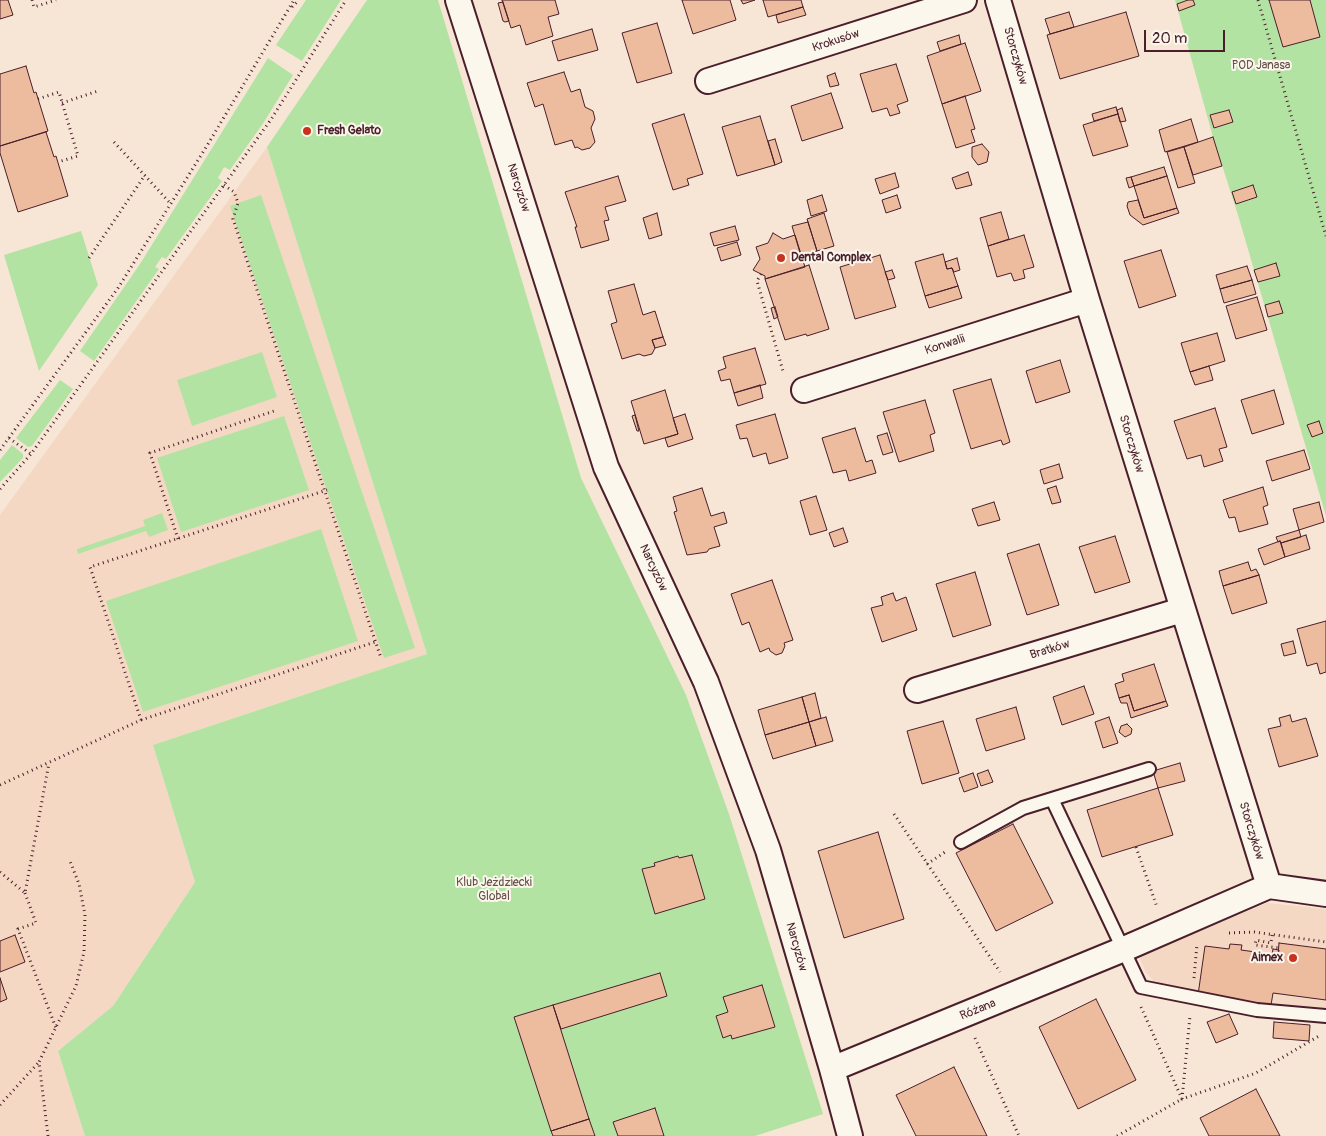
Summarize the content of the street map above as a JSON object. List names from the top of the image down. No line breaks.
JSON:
{"streets":{"street":["Krokusów","Storczyków","Narcyzów","Konwalii","Bratków","Różana"]},"crossings":[["Storczyków","Konwalii"],["Storczyków","Bratków"],["Storczyków","Różana"],["Narcyzów","Różana"]],"parks":["POD Janasa","Klub Jeżdziecki Global"],"places":["Fresh Gelato","Dental Complex","Aimex"],"scale_bar":"20 m"}
